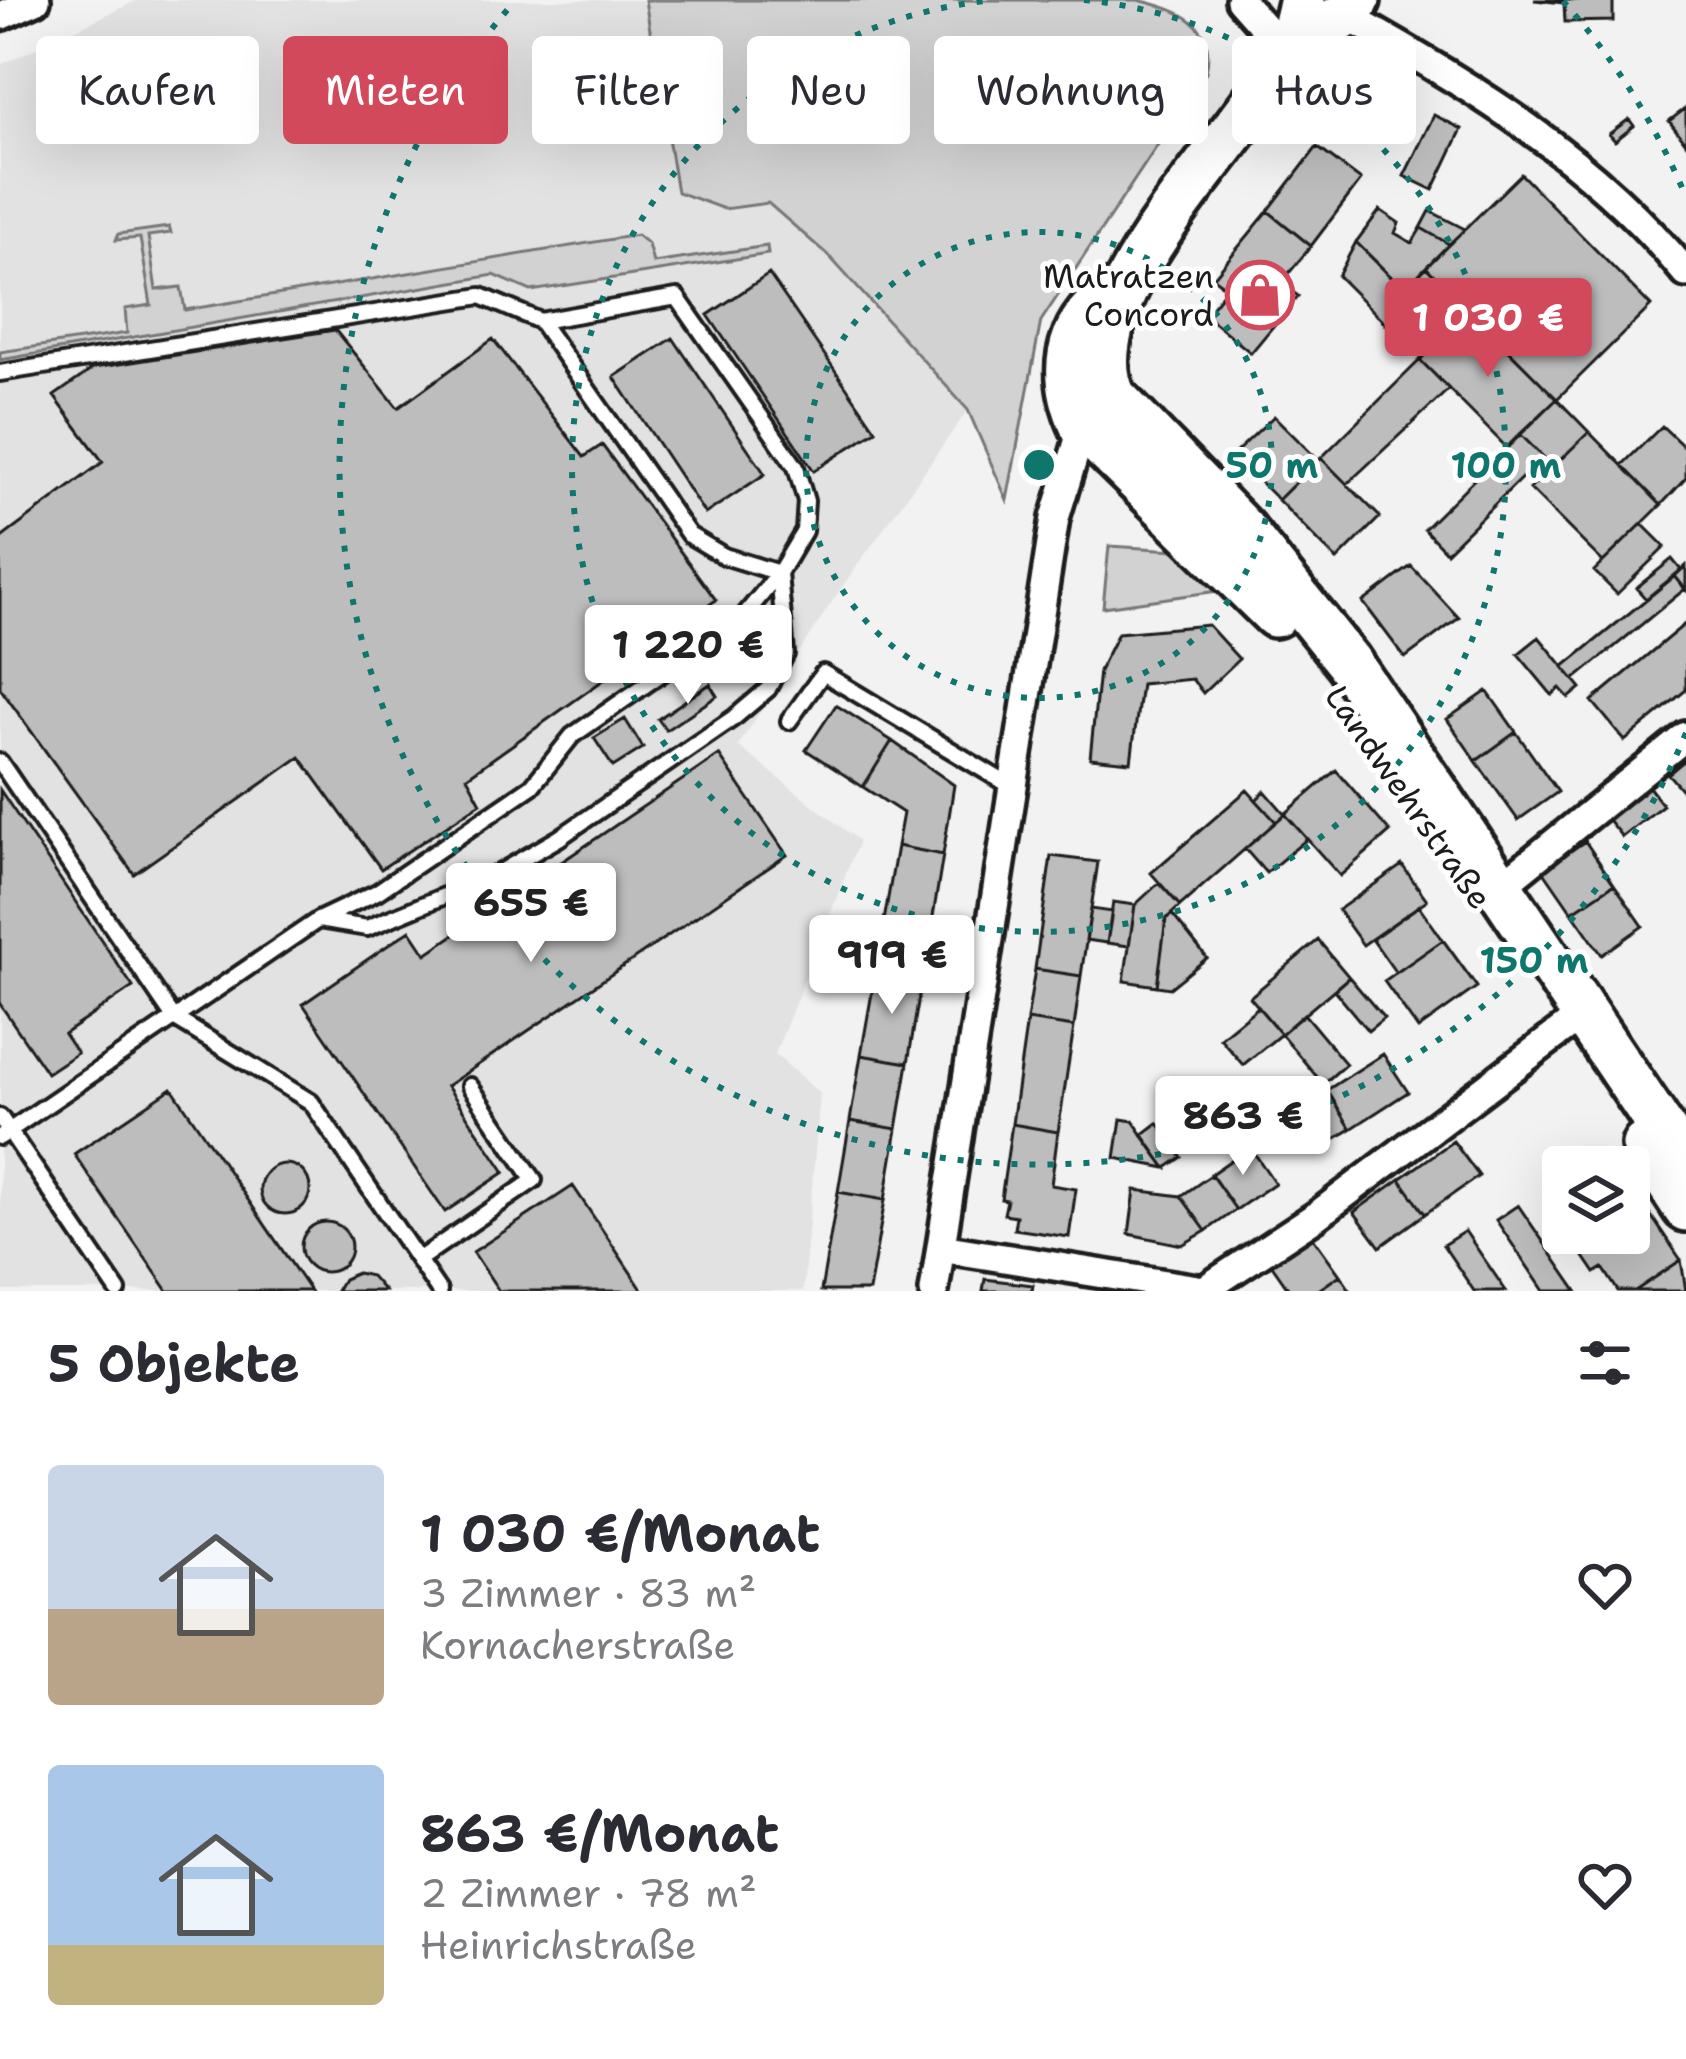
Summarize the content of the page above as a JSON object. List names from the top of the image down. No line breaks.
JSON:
{"streets":{"main road":["Landwehrstraße"]},"places":{"shop":["Matratzen Concord"]},"page":{"chip":["Kaufen","Mieten","Filter","Neu","Wohnung","Haus"],"price":["1 030 €","1 220 €","655 €","919 €","863 €"],"heading":"5 Objekte","list":[{"name":"1 030 €/Monat","note":"3 Zimmer · 83 m² · Kornacherstraße"},{"name":"863 €/Monat","note":"2 Zimmer · 78 m² · Heinrichstraße"}]},"rings":["50 m","100 m","150 m"]}
